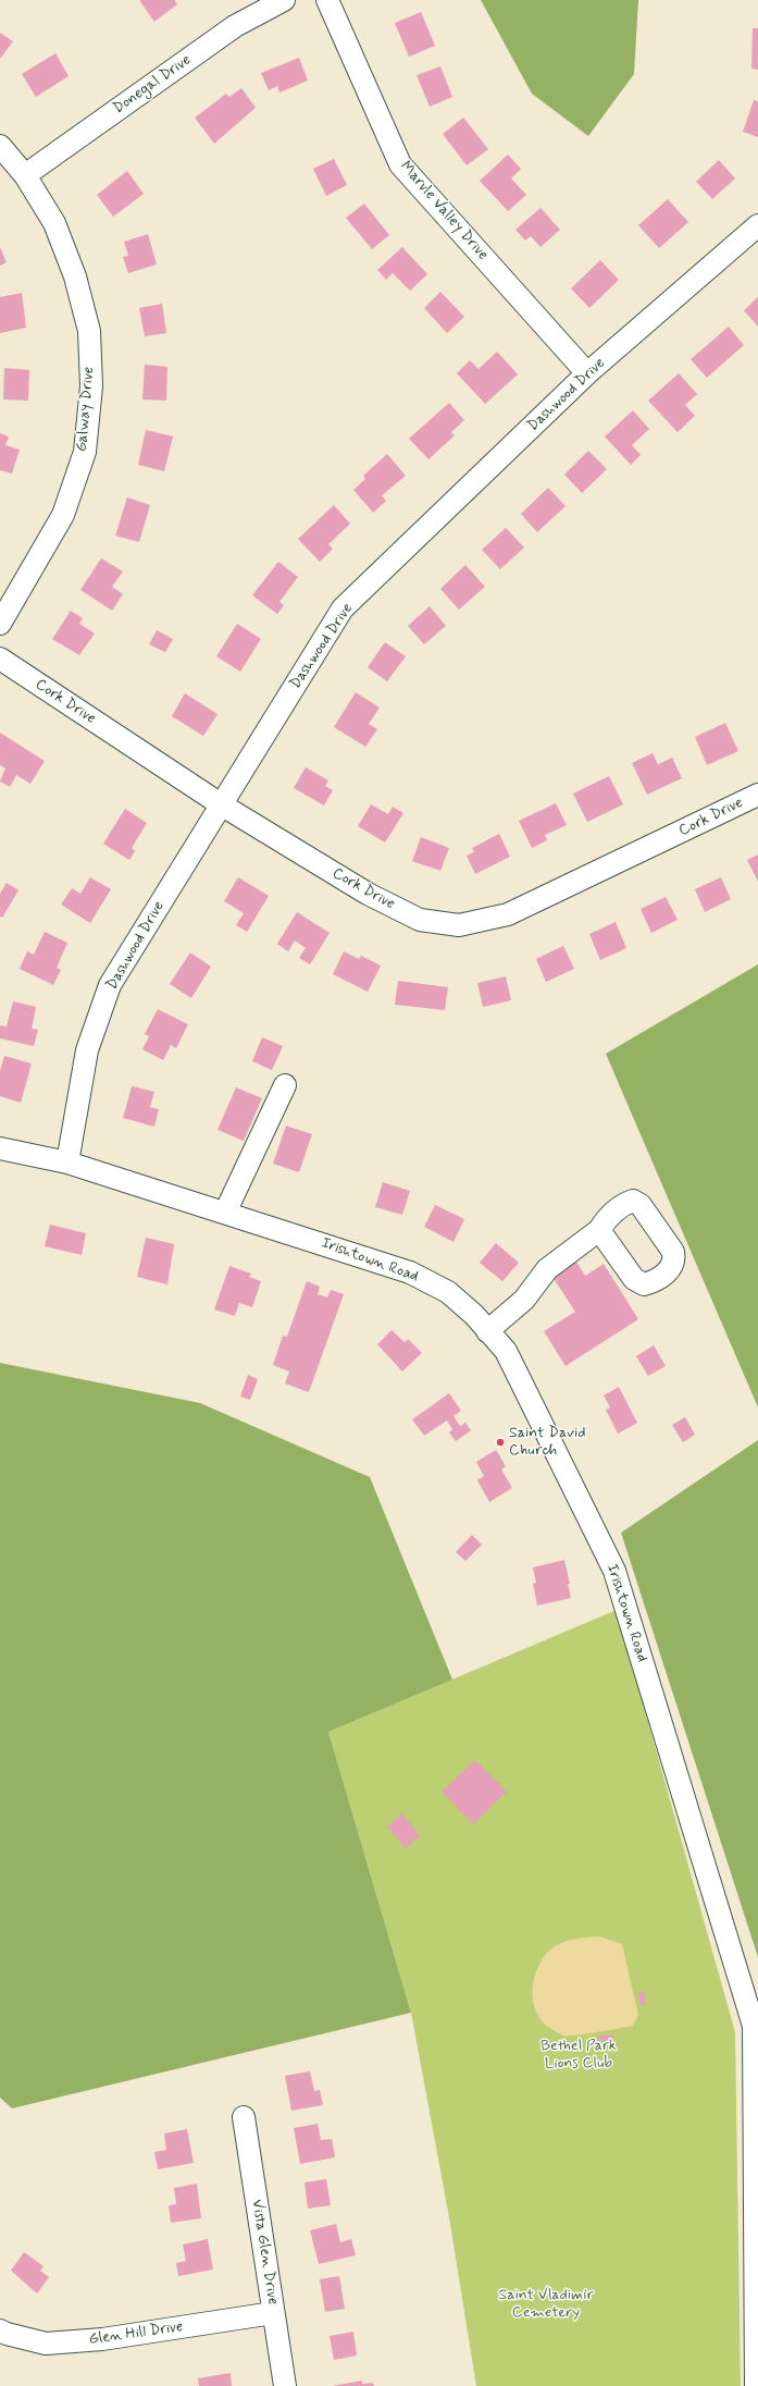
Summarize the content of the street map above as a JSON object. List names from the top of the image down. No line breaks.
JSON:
{"streets":{"street":["Donegal Drive","Marvle Valley Drive","Dashwood Drive","Galway Drive","Cork Drive","Irishtown Road","Vista Glen Drive","Glen Hill Drive"]},"crossings":[["Donegal Drive","Galway Drive"],["Marvle Valley Drive","Dashwood Drive"],["Dashwood Drive","Cork Drive"],["Dashwood Drive","Irishtown Road"],["Vista Glen Drive","Glen Hill Drive"]],"parks":["Bethel Park Lions Club","Saint Vladimir Cemetery"],"places":["Saint David Church"]}
